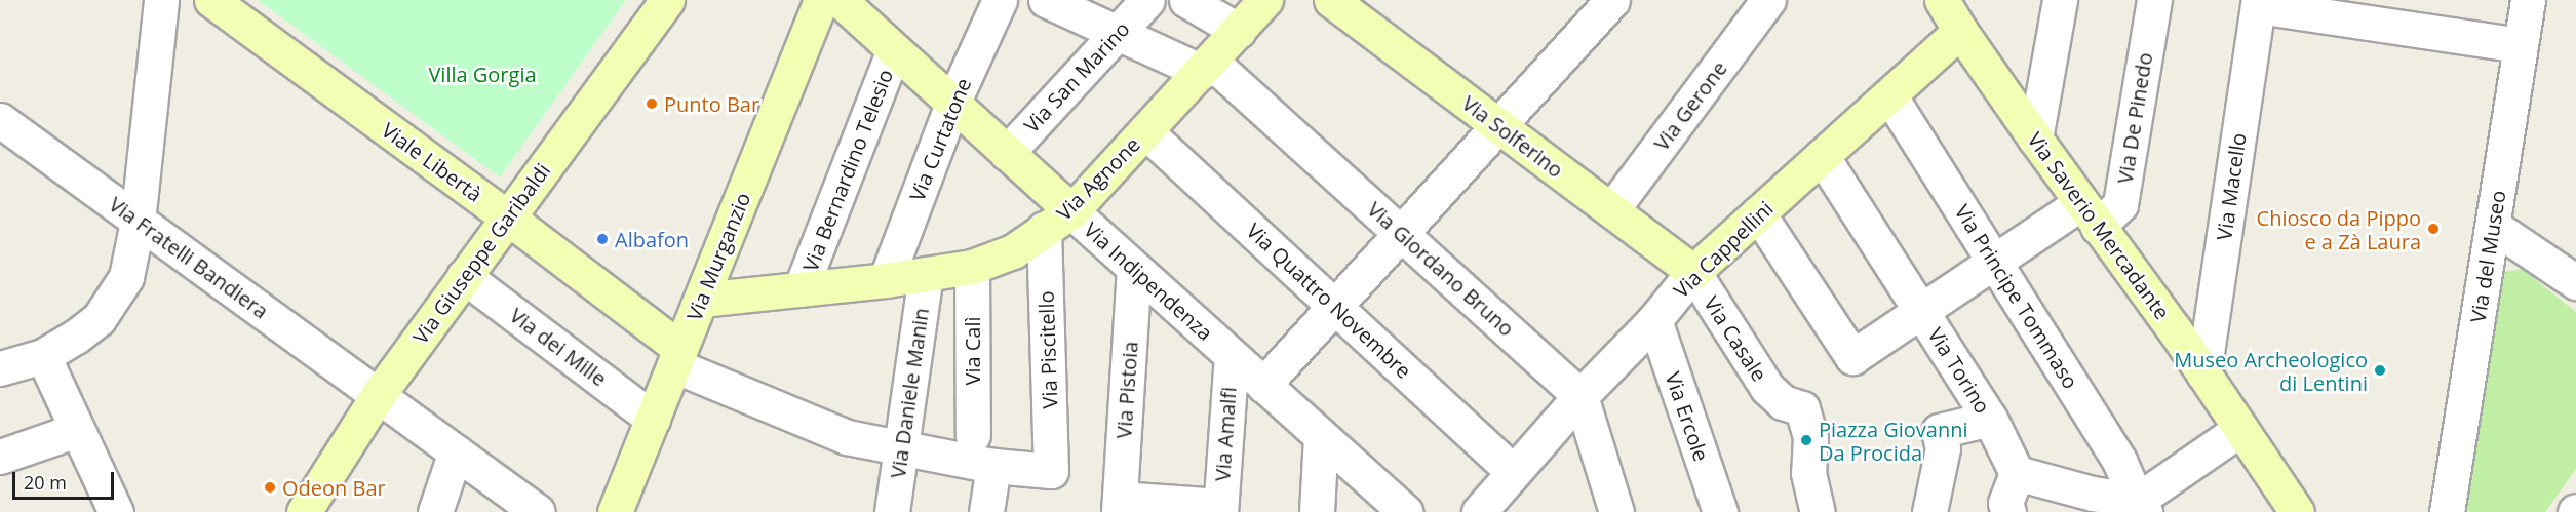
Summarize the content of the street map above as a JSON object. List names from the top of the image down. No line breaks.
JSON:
{"streets":{"main road":["Via Solferino","Viale Libertà","Via Agnone","Via Saverio Mercadante","Via Cappellini","Via Giuseppe Garibaldi","Via Murganzio","Via Indipendenza"],"street":["Via San Marino","Via Gerone","Via De Pinedo","Via Curtatone","Via Bernardino Telesio","Via Macello","Via del Museo","Via Fratelli Bandiera","Via Giordano Bruno","Via Principe Tommaso","Via Quattro Novembre","Via Casale","Via dei Mille","Via Piscitello","Via Calì","Via Torino","Via Pistoia","Via Daniele Manin","Via Ercole","Via Amalfi"]},"crossings":[["Via San Marino","Via Giordano Bruno"],["Via San Marino","Via Indipendenza"],["Via Gerone","Via Solferino"],["Via De Pinedo","Via Saverio Mercadante"],["Via De Pinedo","Via Cappellini"],["Via De Pinedo","Via Principe Tommaso"],["Via De Pinedo","Via Torino"],["Via Solferino","Via Cappellini"],["Via Solferino","Via Casale"],["Via Curtatone","Via Agnone"],["Via Curtatone","Via Indipendenza"],["Viale Libertà","Via Giuseppe Garibaldi"],["Viale Libertà","Via Murganzio"],["Via Bernardino Telesio","Via Agnone"],["Via Bernardino Telesio","Via Indipendenza"],["Via Agnone","Via Murganzio"],["Via Agnone","Via Giordano Bruno"],["Via Agnone","Via Indipendenza"],["Via Agnone","Via Quattro Novembre"],["Via Agnone","Via Piscitello"],["Via Agnone","Via Calì"],["Via Agnone","Via Daniele Manin"],["Via Macello","Via Saverio Mercadante"],["Via Saverio Mercadante","Via Cappellini"],["Via Cappellini","Via Giordano Bruno"],["Via Cappellini","Via Principe Tommaso"],["Via Cappellini","Via Quattro Novembre"],["Via Cappellini","Via Casale"],["Via Cappellini","Via Torino"],["Via Cappellini","Via Ercole"],["Via Giuseppe Garibaldi","Via Fratelli Bandiera"],["Via Giuseppe Garibaldi","Via dei Mille"],["Via Murganzio","Via dei Mille"],["Via Indipendenza","Via Piscitello"],["Via Indipendenza","Via Pistoia"],["Via Indipendenza","Via Amalfi"]],"parks":["Villa Gorgia"],"places":["Punto Bar","Chiosco da Pippo e a Zà Laura","Albafon","Museo Archeologico di Lentini","Piazza Giovanni Da Procida","Odeon Bar"],"scale_bar":"20 m"}
